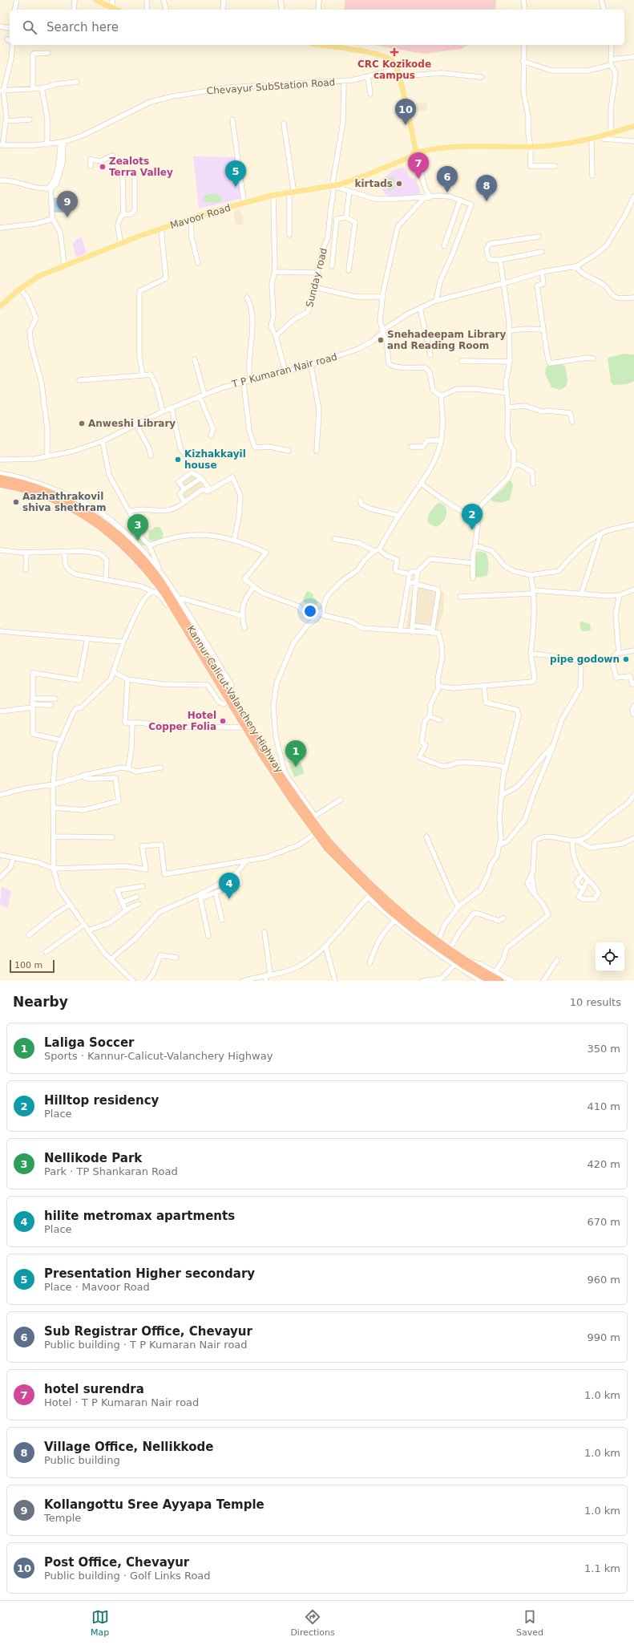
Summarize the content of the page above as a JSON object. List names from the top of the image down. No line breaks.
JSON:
{"streets":{"highway":["Kannur-Calicut-Valanchery Highway"],"main road":["Mavoor Road"],"street":["Chevayur SubStation Road","Sunday road","T P Kumaran Nair road"]},"crossings":[["Chevayur SubStation Road","Sunday road"],["Mavoor Road","Sunday road"]],"places":{"health":["CRC Kozikode campus"],"other":["Zealots Terra Valley","kirtads","Snehadeepam Library and Reading Room","Anweshi Library","Kizhakkayil house","Aazhathrakovil shiva shethram","pipe godown","Hotel Copper Folia"]},"scale_bar":"100 m","page":{"search":"Search here","pins":["10","7","5","6","8","9","2","3","1","4"],"scale":"100 m","heading":["Nearby","10 results"],"list":[{"mark":"1","name":"Laliga Soccer","note":"Sports · Kannur-Calicut-Valanchery Highway","value":"350 m"},{"mark":"2","name":"Hilltop residency","note":"Place","value":"410 m"},{"mark":"3","name":"Nellikode Park","note":"Park · TP Shankaran Road","value":"420 m"},{"mark":"4","name":"hilite metromax apartments","note":"Place","value":"670 m"},{"mark":"5","name":"Presentation Higher secondary","note":"Place · Mavoor Road","value":"960 m"},{"mark":"6","name":"Sub Registrar Office, Chevayur","note":"Public building · T P Kumaran Nair road","value":"990 m"},{"mark":"7","name":"hotel surendra","note":"Hotel · T P Kumaran Nair road","value":"1.0 km"},{"mark":"8","name":"Village Office, Nellikkode","note":"Public building","value":"1.0 km"},{"mark":"9","name":"Kollangottu Sree Ayyapa Temple","note":"Temple","value":"1.0 km"},{"mark":"10","name":"Post Office, Chevayur","note":"Public building · Golf Links Road","value":"1.1 km"}],"nav":["Map","Directions","Saved"]}}
